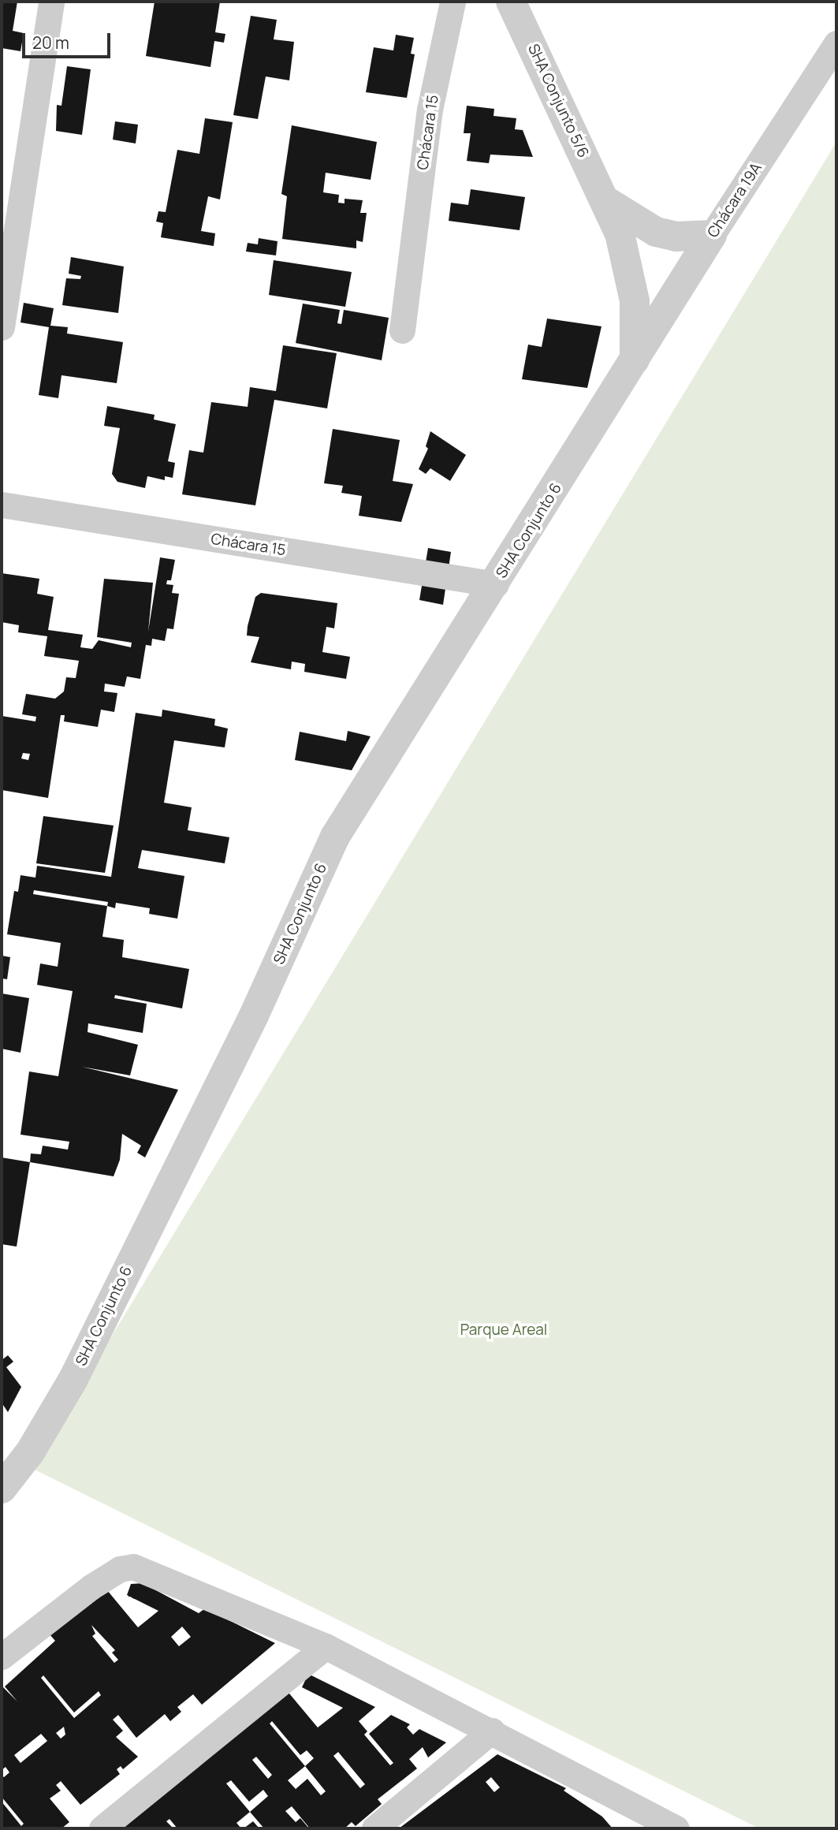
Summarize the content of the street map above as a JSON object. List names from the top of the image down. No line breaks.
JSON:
{"streets":{"street":["SHA Conjunto 5/6","Chácara 15","Chácara 19A","SHA Conjunto 6"]},"crossings":[["SHA Conjunto 5/6","Chácara 19A"],["SHA Conjunto 5/6","SHA Conjunto 6"],["Chácara 15","SHA Conjunto 6"],["Chácara 19A","SHA Conjunto 6"]],"parks":["Parque Areal"],"scale_bar":"20 m"}
